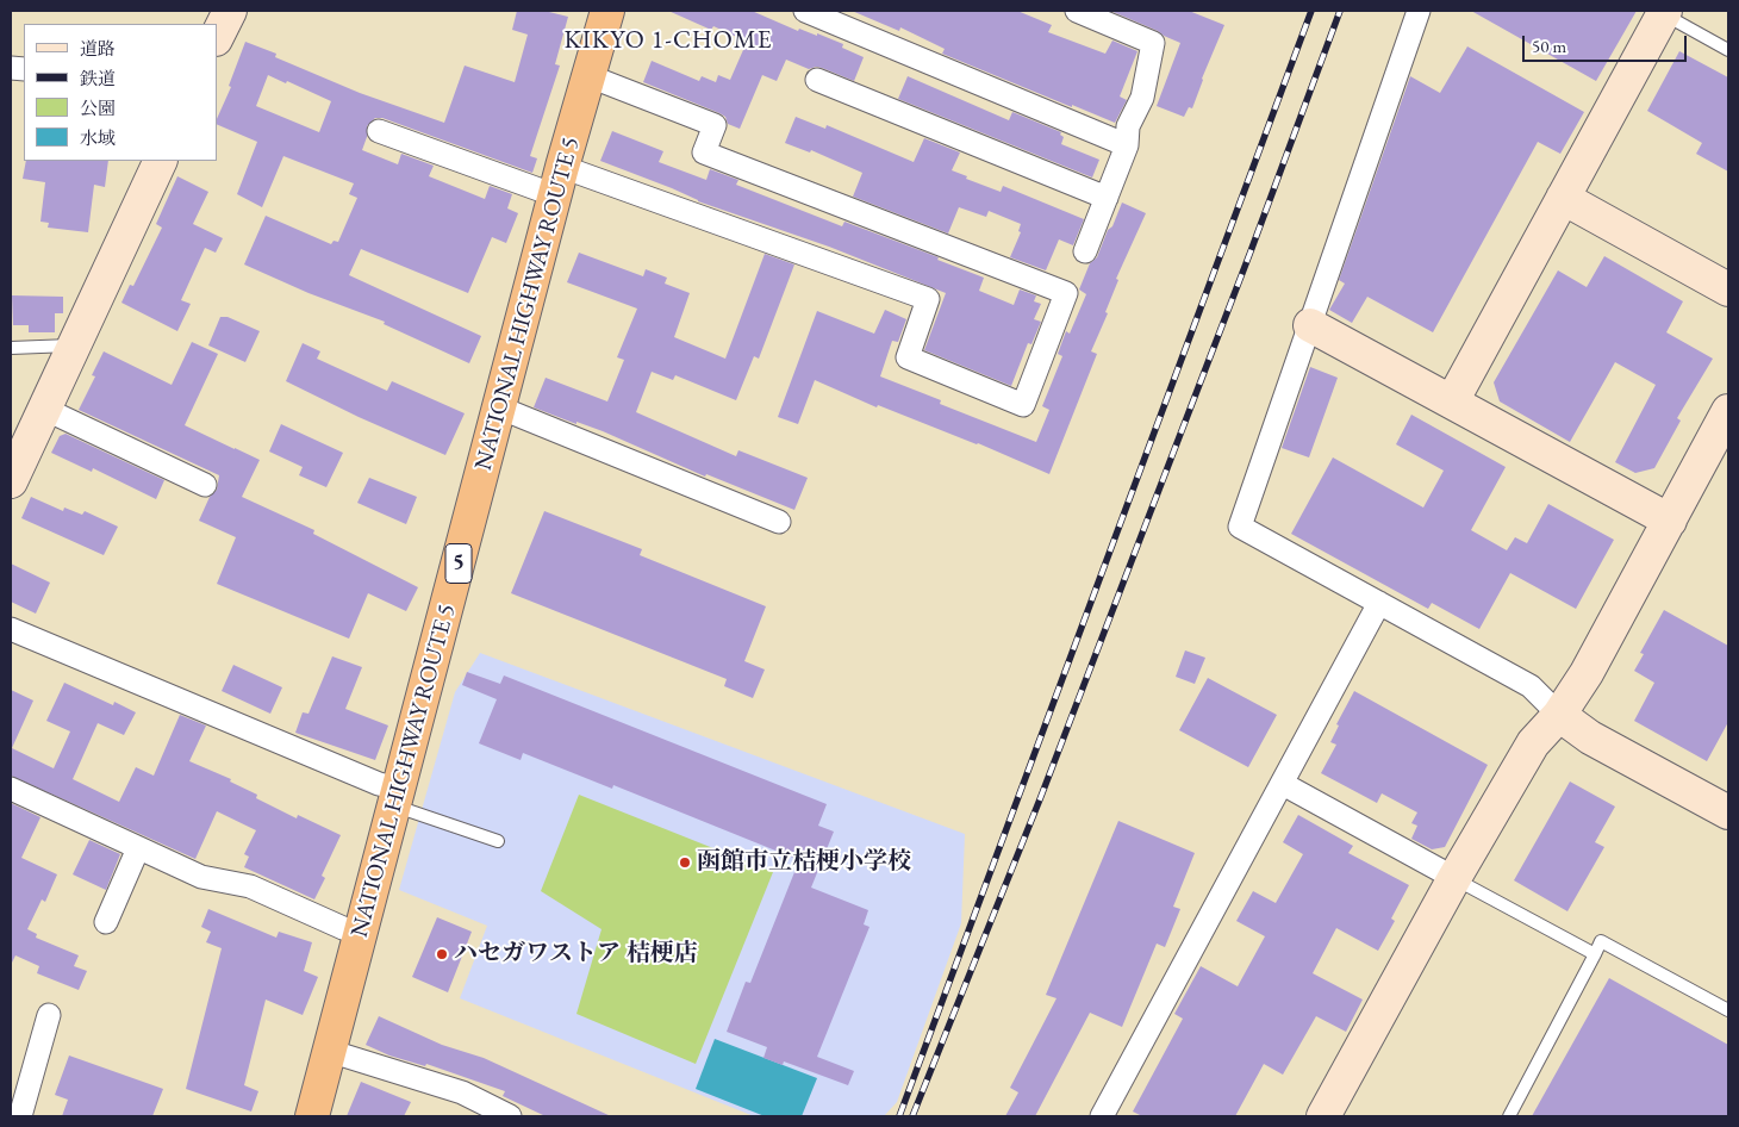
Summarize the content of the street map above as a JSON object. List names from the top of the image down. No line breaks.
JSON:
{"streets":{"highway":["NATIONAL HIGHWAY ROUTE 5","5"]},"districts":["KIKYO 1-CHOME"],"places":["函館市立桔梗小学校","ハセガワストア 桔梗店"],"legend":["道路","鉄道","公園","水域"],"scale_bar":"50 m"}
